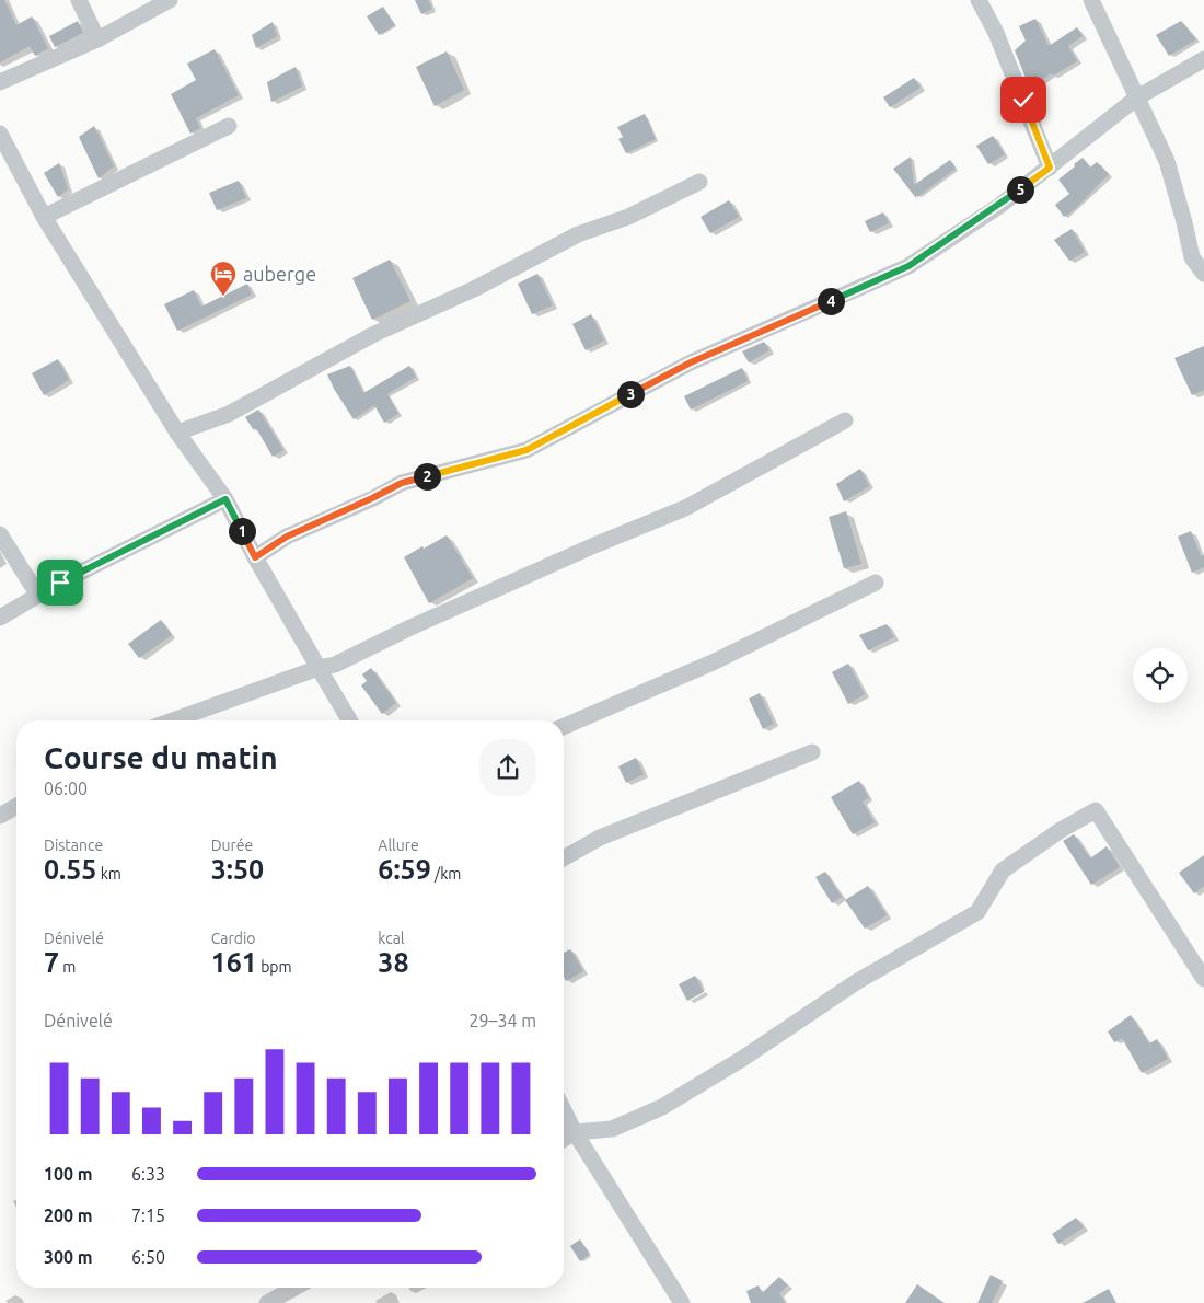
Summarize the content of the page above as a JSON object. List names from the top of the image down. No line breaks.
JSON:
{"places":{"hotel":["auberge"]},"page":{"pins":["5","4","3","2","1"],"heading":["Course du matin","06:00"],"stats":[["Distance","0.55 km"],["Durée","3:50"],["Allure","6:59 /km"],["Dénivelé","7 m"],["Cardio","161 bpm"],["kcal","38"]],"chart":["Dénivelé","29–34 m"],"list":[{"name":"100 m","note":"6:33"},{"name":"200 m","note":"7:15"},{"name":"300 m","note":"6:50"}]}}
